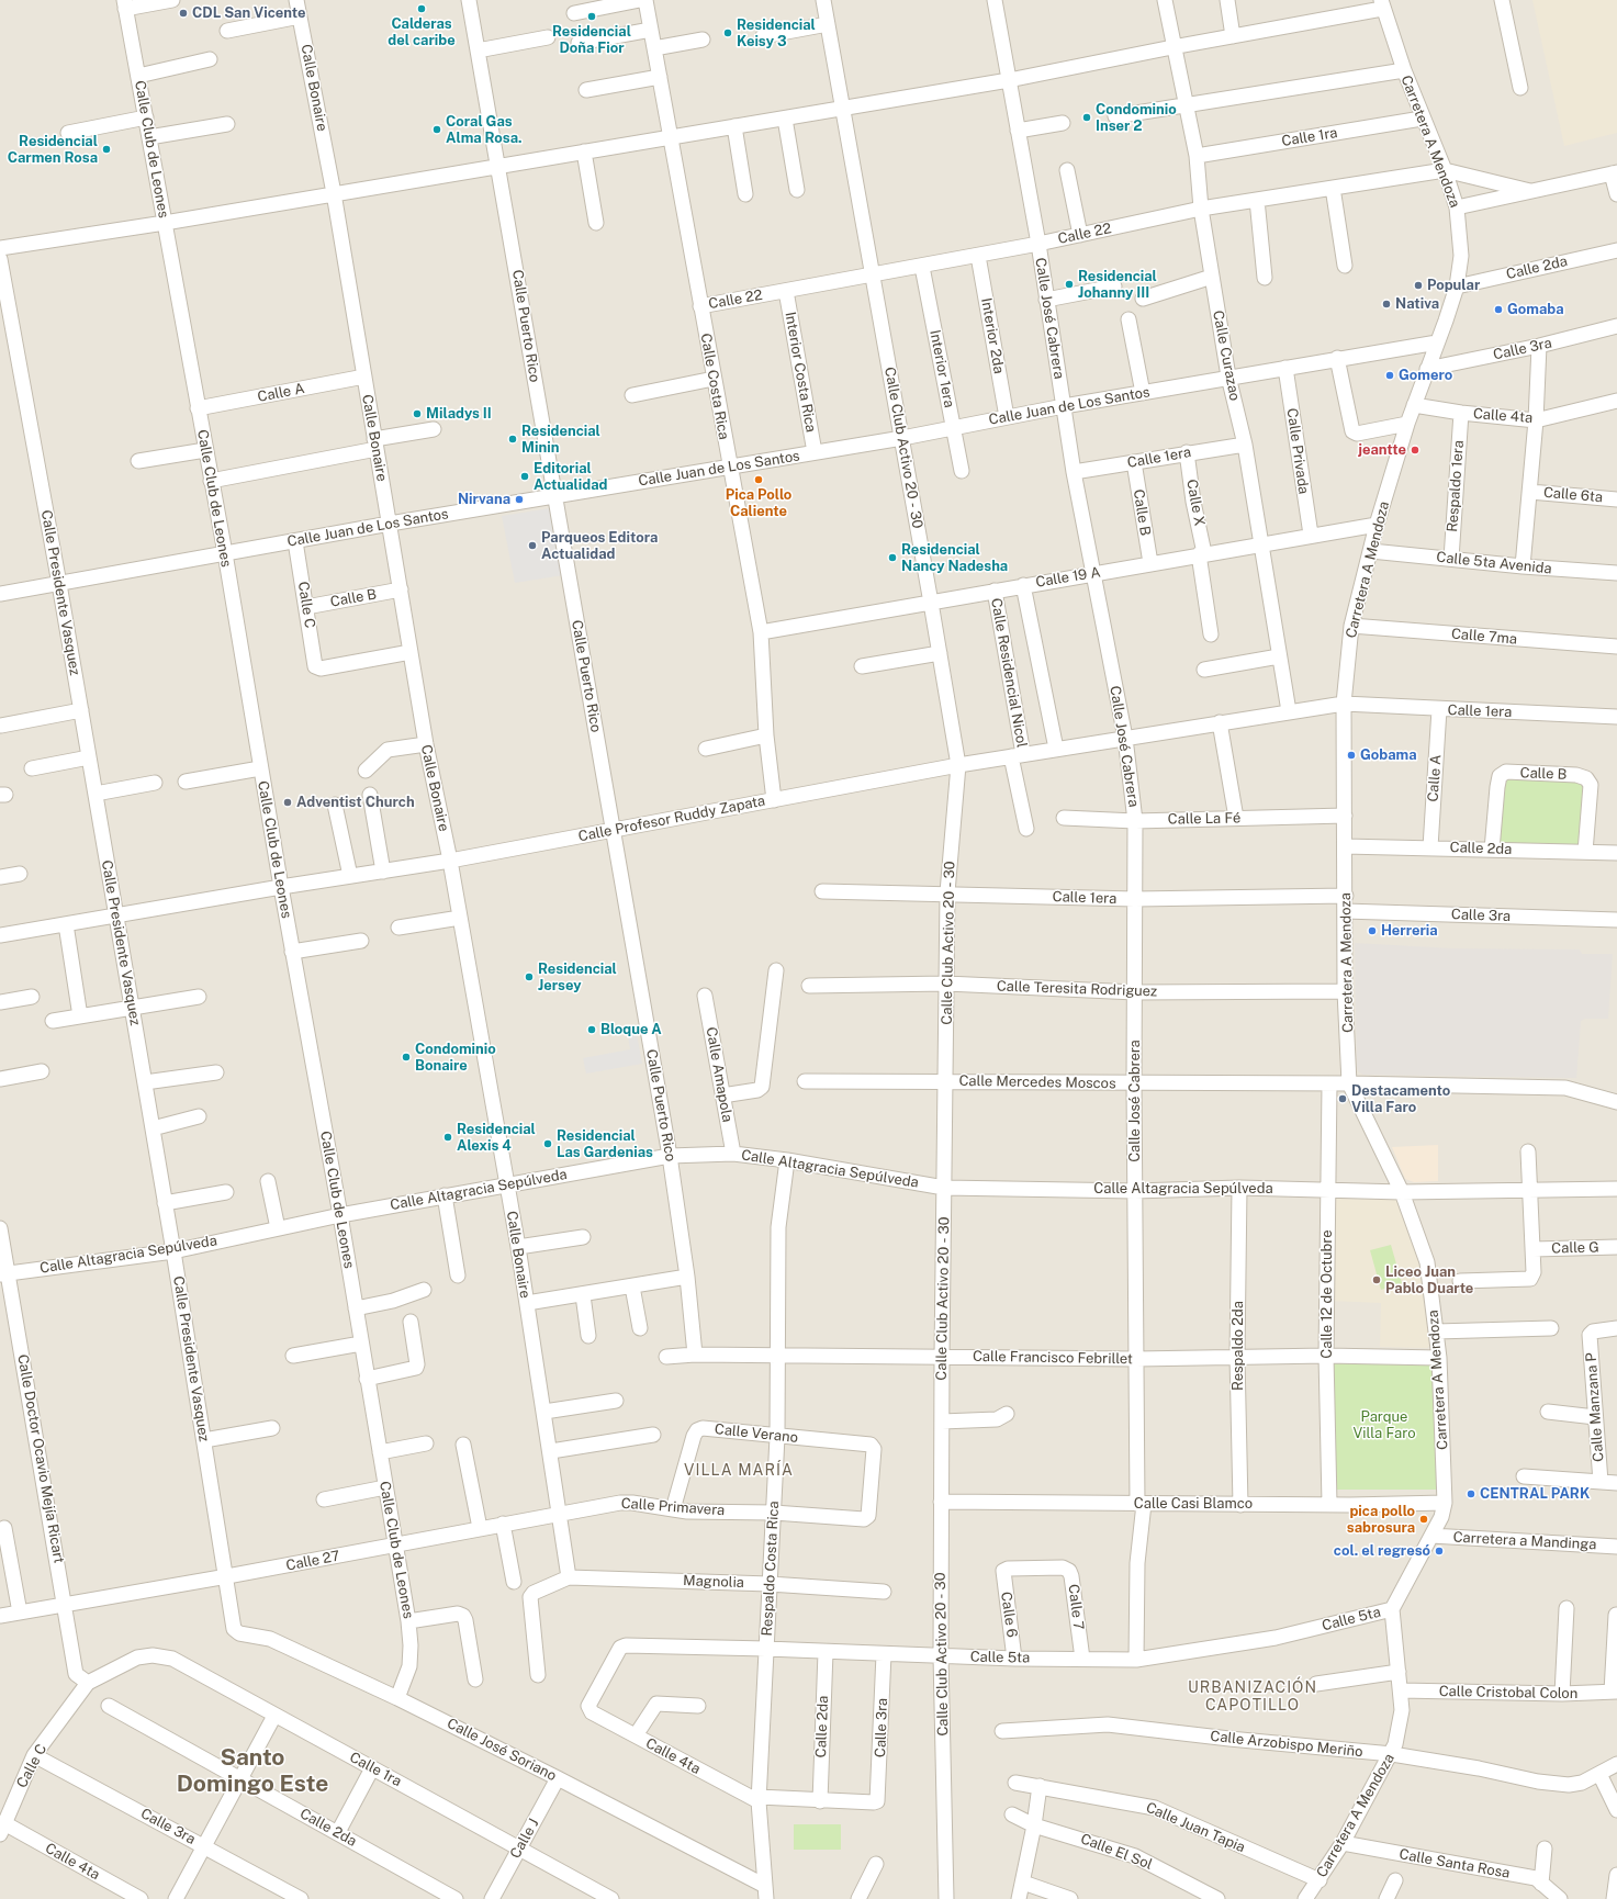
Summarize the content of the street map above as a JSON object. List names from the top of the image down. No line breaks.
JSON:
{"streets":{"street":["Calle Bonaire","Calle 1ra","Carretera A Mendoza","Calle Club de Leones","Calle 22","Calle 2da","Calle José Cabrera","Calle Puerto Rico","Interior 2da","Calle 3ra","Calle Curazao","Interior 1era","Interior Costa Rica","Calle Costa Rica","Calle A","Calle Juan de Los Santos","Calle 4ta","Calle Club Activo 20 - 30","Calle Privada","Calle 1era","Respaldo 1era","Calle 6ta","Calle X","Calle B","Calle 5ta Avenida","Calle 19 A","Calle Presidente Vasquez","Calle C","Calle 7ma","Calle Residencial Nicol","Calle Profesor Ruddy Zapata","Calle La Fé","Calle Teresita Rodriguez","Calle Amapola","Calle Mercedes Moscos","Calle Altagracia Sepúlveda","Calle G","Calle 12 de Octubre","Respaldo 2da","Calle Francisco Febrillet","Calle Manzana P","Calle Verano","Calle Doctor Ocavio Mejía Ricart","Calle Casi Blamco","Calle Primavera","Carretera a Mandinga","Calle 27","Respaldo Costa Rica","Magnolia","Calle 7","Calle 6","Calle 5ta","Calle Cristobal Colon","Calle Arzobispo Meriño","Calle José Soriano","Calle Juan Tapia","Calle J","Calle El Sol","Calle Santa Rosa"]},"crossings":[["Calle Bonaire","Calle A"],["Calle Bonaire","Calle Juan de Los Santos"],["Calle Bonaire","Calle B"],["Calle Bonaire","Calle C"],["Calle Bonaire","Calle Profesor Ruddy Zapata"],["Calle Bonaire","Calle Altagracia Sepúlveda"],["Calle Bonaire","Calle Primavera"],["Calle Bonaire","Calle 27"],["Calle Bonaire","Magnolia"],["Calle 1ra","Carretera A Mendoza"],["Calle 1ra","Calle Curazao"],["Calle 1ra","Calle C"],["Calle 1ra","Calle Doctor Ocavio Mejía Ricart"],["Calle 1ra","Calle J"],["Carretera A Mendoza","Calle 22"],["Carretera A Mendoza","Calle 2da"],["Carretera A Mendoza","Calle 3ra"],["Carretera A Mendoza","Calle Juan de Los Santos"],["Carretera A Mendoza","Calle 4ta"],["Carretera A Mendoza","Calle 1era"],["Carretera A Mendoza","Calle 5ta Avenida"],["Carretera A Mendoza","Calle 19 A"],["Carretera A Mendoza","Calle 7ma"],["Carretera A Mendoza","Calle Profesor Ruddy Zapata"],["Carretera A Mendoza","Calle La Fé"],["Carretera A Mendoza","Calle Teresita Rodriguez"],["Carretera A Mendoza","Calle Mercedes Moscos"],["Carretera A Mendoza","Calle Altagracia Sepúlveda"],["Carretera A Mendoza","Calle Francisco Febrillet"],["Carretera A Mendoza","Calle Casi Blamco"],["Carretera A Mendoza","Carretera a Mandinga"],["Carretera A Mendoza","Calle 5ta"],["Carretera A Mendoza","Calle Cristobal Colon"],["Carretera A Mendoza","Calle Arzobispo Meriño"],["Carretera A Mendoza","Calle Juan Tapia"],["Carretera A Mendoza","Calle Santa Rosa"],["Calle Club de Leones","Calle A"],["Calle Club de Leones","Calle Juan de Los Santos"],["Calle Club de Leones","Calle Profesor Ruddy Zapata"],["Calle Club de Leones","Calle Altagracia Sepúlveda"],["Calle Club de Leones","Calle 27"],["Calle Club de Leones","Calle José Soriano"],["Calle 22","Calle José Cabrera"],["Calle 22","Interior 2da"],["Calle 22","Calle Curazao"],["Calle 22","Interior 1era"],["Calle 22","Interior Costa Rica"],["Calle 22","Calle Costa Rica"],["Calle 22","Calle Club Activo 20 - 30"],["Calle 2da","Calle 3ra"],["Calle 2da","Calle A"],["Calle 2da","Calle B"],["Calle 2da","Calle 5ta"],["Calle José Cabrera","Calle Juan de Los Santos"],["Calle José Cabrera","Calle 1era"],["Calle José Cabrera","Calle 19 A"],["Calle José Cabrera","Calle Profesor Ruddy Zapata"],["Calle José Cabrera","Calle La Fé"],["Calle José Cabrera","Calle Teresita Rodriguez"],["Calle José Cabrera","Calle Mercedes Moscos"],["Calle José Cabrera","Calle Altagracia Sepúlveda"],["Calle José Cabrera","Calle Francisco Febrillet"],["Calle José Cabrera","Calle Casi Blamco"],["Calle José Cabrera","Calle 5ta"],["Calle Puerto Rico","Calle Juan de Los Santos"],["Calle Puerto Rico","Calle Profesor Ruddy Zapata"],["Calle Puerto Rico","Calle Altagracia Sepúlveda"],["Calle Puerto Rico","Calle Francisco Febrillet"],["Interior 2da","Calle Juan de Los Santos"],["Calle 3ra","Calle C"],["Calle 3ra","Calle 5ta"],["Calle Curazao","Calle Juan de Los Santos"],["Calle Curazao","Calle 1era"],["Calle Curazao","Calle 19 A"],["Calle Curazao","Calle Profesor Ruddy Zapata"],["Interior 1era","Calle Juan de Los Santos"],["Interior Costa Rica","Calle Juan de Los Santos"],["Calle Costa Rica","Calle Juan de Los Santos"],["Calle Costa Rica","Calle 19 A"],["Calle Costa Rica","Calle Profesor Ruddy Zapata"],["Calle A","Calle 1era"],["Calle Juan de Los Santos","Calle Club Activo 20 - 30"],["Calle Juan de Los Santos","Calle Privada"],["Calle Juan de Los Santos","Calle Presidente Vasquez"],["Calle Juan de Los Santos","Calle C"],["Calle 4ta","Respaldo 1era"],["Calle 4ta","Calle C"],["Calle 4ta","Respaldo Costa Rica"],["Calle 4ta","Calle 5ta"],["Calle Club Activo 20 - 30","Calle 1era"],["Calle Club Activo 20 - 30","Calle 19 A"],["Calle Club Activo 20 - 30","Calle Profesor Ruddy Zapata"],["Calle Club Activo 20 - 30","Calle Teresita Rodriguez"],["Calle Club Activo 20 - 30","Calle Mercedes Moscos"],["Calle Club Activo 20 - 30","Calle Altagracia Sepúlveda"],["Calle Club Activo 20 - 30","Calle Francisco Febrillet"],["Calle Club Activo 20 - 30","Calle Casi Blamco"],["Calle Club Activo 20 - 30","Calle 5ta"],["Calle Privada","Calle 19 A"],["Calle 1era","Calle X"],["Calle 1era","Calle B"],["Calle 1era","Calle Profesor Ruddy Zapata"],["Respaldo 1era","Calle 5ta Avenida"],["Calle X","Calle 19 A"],["Calle B","Calle 19 A"],["Calle B","Calle C"],["Calle 19 A","Calle Residencial Nicol"],["Calle Presidente Vasquez","Calle Profesor Ruddy Zapata"],["Calle Presidente Vasquez","Calle Altagracia Sepúlveda"],["Calle Presidente Vasquez","Calle 27"],["Calle Presidente Vasquez","Calle José Soriano"],["Calle C","Calle Doctor Ocavio Mejía Ricart"],["Calle Residencial Nicol","Calle Profesor Ruddy Zapata"],["Calle Amapola","Calle Altagracia Sepúlveda"],["Calle Mercedes Moscos","Calle 12 de Octubre"],["Calle Altagracia Sepúlveda","Calle 12 de Octubre"],["Calle Altagracia Sepúlveda","Respaldo 2da"],["Calle Altagracia Sepúlveda","Calle Doctor Ocavio Mejía Ricart"],["Calle Altagracia Sepúlveda","Respaldo Costa Rica"],["Calle 12 de Octubre","Calle Francisco Febrillet"],["Calle 12 de Octubre","Calle Casi Blamco"],["Respaldo 2da","Calle Francisco Febrillet"],["Respaldo 2da","Calle Casi Blamco"],["Calle Francisco Febrillet","Respaldo Costa Rica"],["Calle Verano","Calle Primavera"],["Calle Verano","Respaldo Costa Rica"],["Calle Doctor Ocavio Mejía Ricart","Calle 27"],["Calle Primavera","Calle 27"],["Calle Primavera","Respaldo Costa Rica"],["Respaldo Costa Rica","Magnolia"],["Respaldo Costa Rica","Calle 5ta"],["Respaldo Costa Rica","Calle José Soriano"],["Calle 7","Calle 6"],["Calle 7","Calle 5ta"],["Calle 6","Calle 5ta"],["Calle José Soriano","Calle J"]],"districts":["VILLA MARÍA","URBANIZACIÓN CAPOTILLO","Santo Domingo Este"],"parks":["Parque Villa Faro"],"places":["Calderas del caribe","CDL San Vicente","Residencial Doña Fior","Residencial Keisy 3","Condominio Inser 2","Coral Gas Alma Rosa.","Residencial Carmen Rosa","Residencial Johanny III","Popular","Nativa","Gomaba","Gomero","Miladys II","Residencial Minin","jeantte","Editorial Actualidad","Pica Pollo Caliente","Nirvana","Parqueos Editora Actualidad","Residencial Nancy Nadesha","Gobama","Adventist Church","Herreria","Residencial Jersey","Bloque A","Condominio Bonaire","Destacamento Villa Faro","Residencial Alexis 4","Residencial Las Gardenias","Liceo Juan Pablo Duarte","CENTRAL PARK","pica pollo sabrosura","col. el regresó"]}
